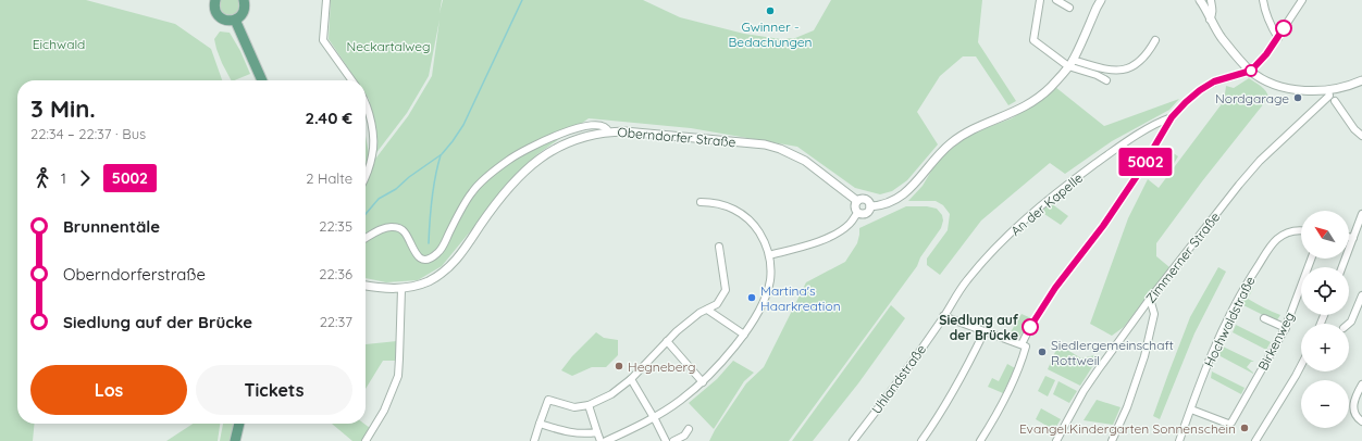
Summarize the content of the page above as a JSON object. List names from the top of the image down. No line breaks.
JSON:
{"streets":{"street":["Oberndorfer Straße","An der Kapelle","Zimmerner Straße","Hochwaldstraße","Birkenweg","Uhlandstraße"]},"crossings":[["An der Kapelle","Uhlandstraße"],["Hochwaldstraße","Birkenweg"]],"parks":["Eichwald","Neckartalweg"],"places":["Gwinner - Bedachungen","Nordgarage","Martina's Haarkreation","Siedlung auf der Brücke","Siedlergemeinschaft Rottweil","Hegneberg","Evangel.Kindergarten Sonnenschein"],"lines":["bus line 5002"],"north":"top left","page":{"on_map":"5002","heading":["3 Min.","22:34 – 22:37 · Bus","2.40 €"],"legs":["1","5002","2 Halte"],"list":[{"name":"Brunnentäle","value":"22:35"},{"name":"Oberndorferstraße","value":"22:36"},{"name":"Siedlung auf der Brücke","value":"22:37"}],"map_buttons":["+","−"],"buttons":["Los","Tickets"]}}
